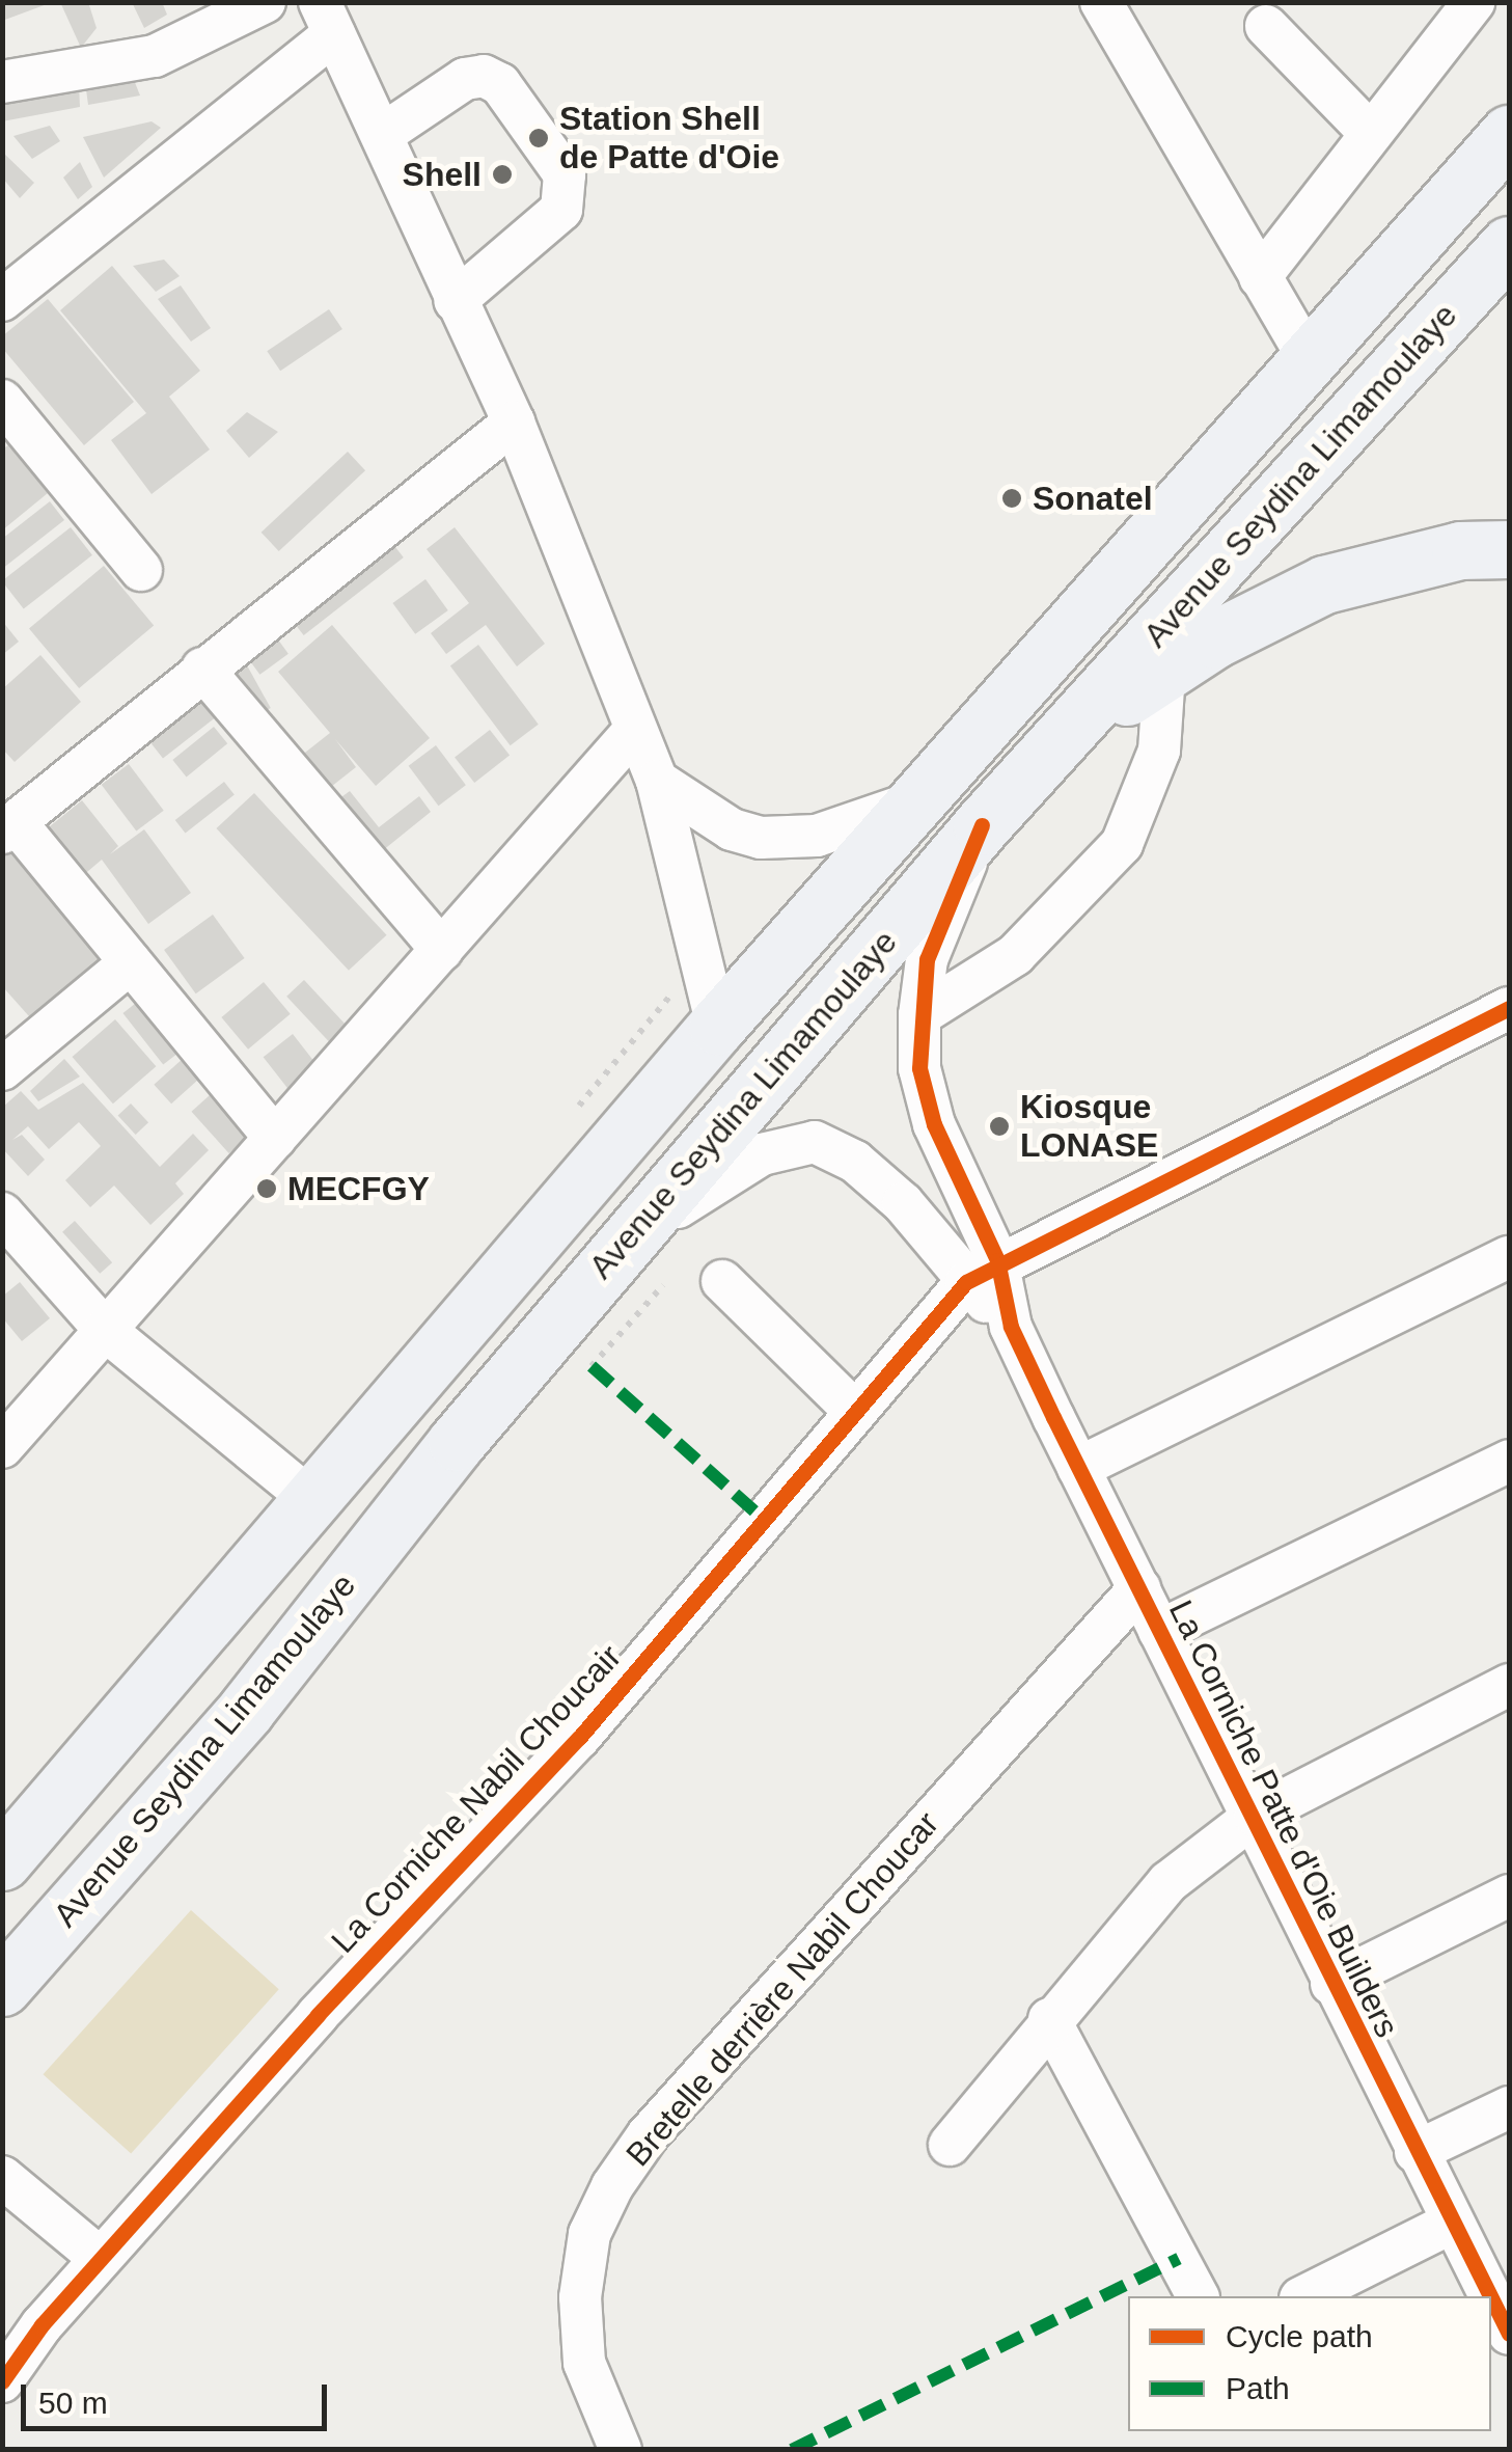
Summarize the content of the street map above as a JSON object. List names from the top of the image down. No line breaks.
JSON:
{"streets":{"highway":["Avenue Seydina Limamoulaye"],"street":["La Corniche Nabil Choucair","La Corniche Patte d'Oie Builders","Bretelle derrière Nabil Choucar"]},"crossings":[["La Corniche Nabil Choucair","La Corniche Patte d'Oie Builders"],["La Corniche Patte d'Oie Builders","Bretelle derrière Nabil Choucar"]],"places":["Station Shell de Patte d'Oie","Shell","Sonatel","Kiosque LONASE","MECFGY"],"legend":["Cycle path","Path"],"scale_bar":"50 m"}
